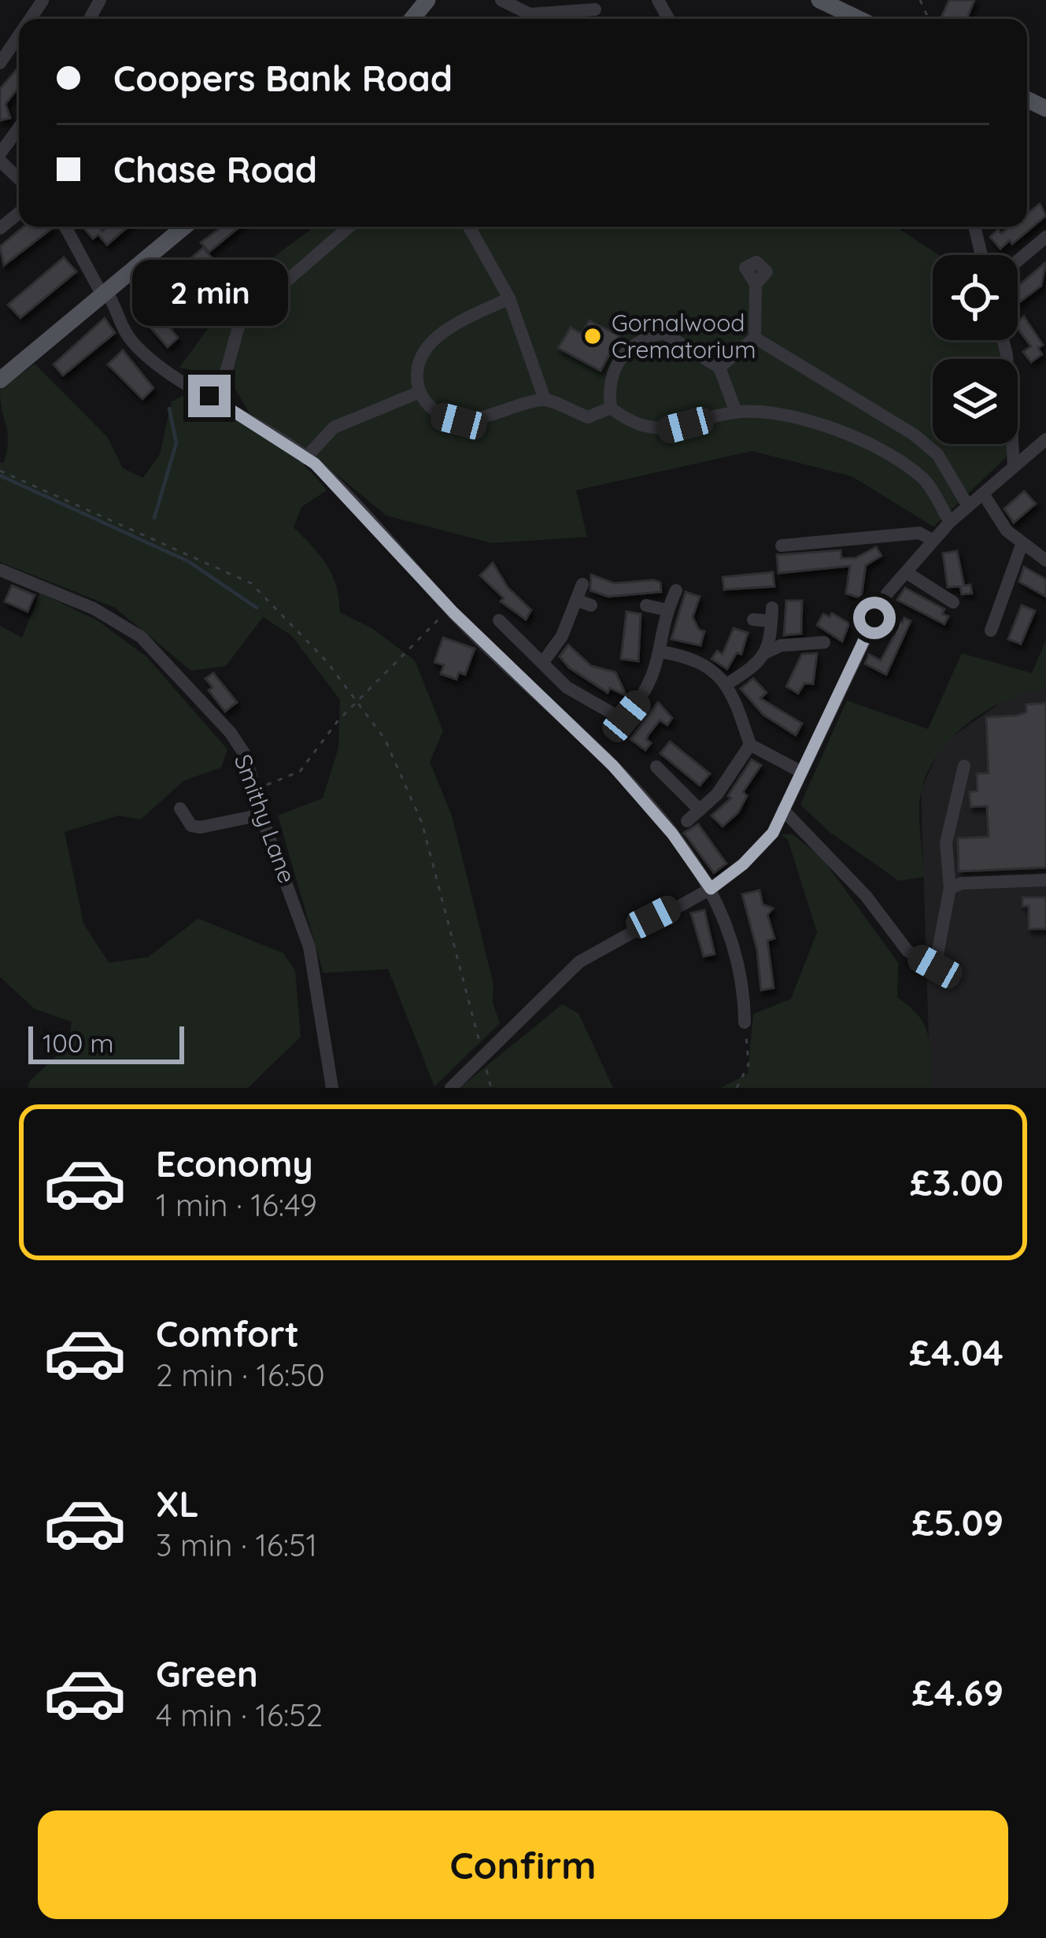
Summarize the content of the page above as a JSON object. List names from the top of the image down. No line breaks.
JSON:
{"streets":{"street":["Smithy Lane"]},"places":["Gornalwood Crematorium"],"scale_bar":"100 m","page":{"banner":["Coopers Bank Road","Chase Road"],"bubble":"2 min","scale":"100 m","list":[{"name":"Economy","note":"1 min · 16:49","value":"£3.00"},{"name":"Comfort","note":"2 min · 16:50","value":"£4.04"},{"name":"XL","note":"3 min · 16:51","value":"£5.09"},{"name":"Green","note":"4 min · 16:52","value":"£4.69"}],"buttons":"Confirm"}}
